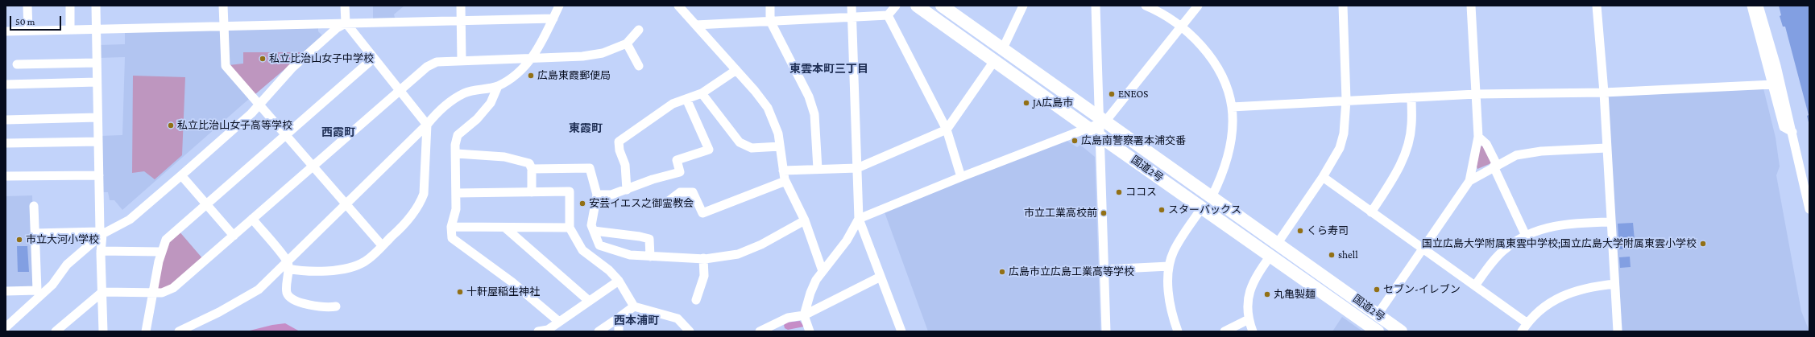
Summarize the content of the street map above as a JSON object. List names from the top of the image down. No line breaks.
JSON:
{"streets":{"highway":["国道2号"]},"districts":["東雲本町三丁目","東霞町","西霞町","西本浦町"],"places":["私立比治山女子中学校","広島東霞郵便局","ENEOS","JA広島市","私立比治山女子高等学校","広島南警察署本浦交番","ココス","安芸イエス之御霊教会","スターバックス","市立工業高校前","くら寿司","市立大河小学校","国立広島大学附属東雲中学校;国立広島大学附属東雲小学校","shell","広島市立広島工業高等学校","セブン-イレブン","十軒屋稲生神社","丸亀製麺"],"scale_bar":"50 m"}
